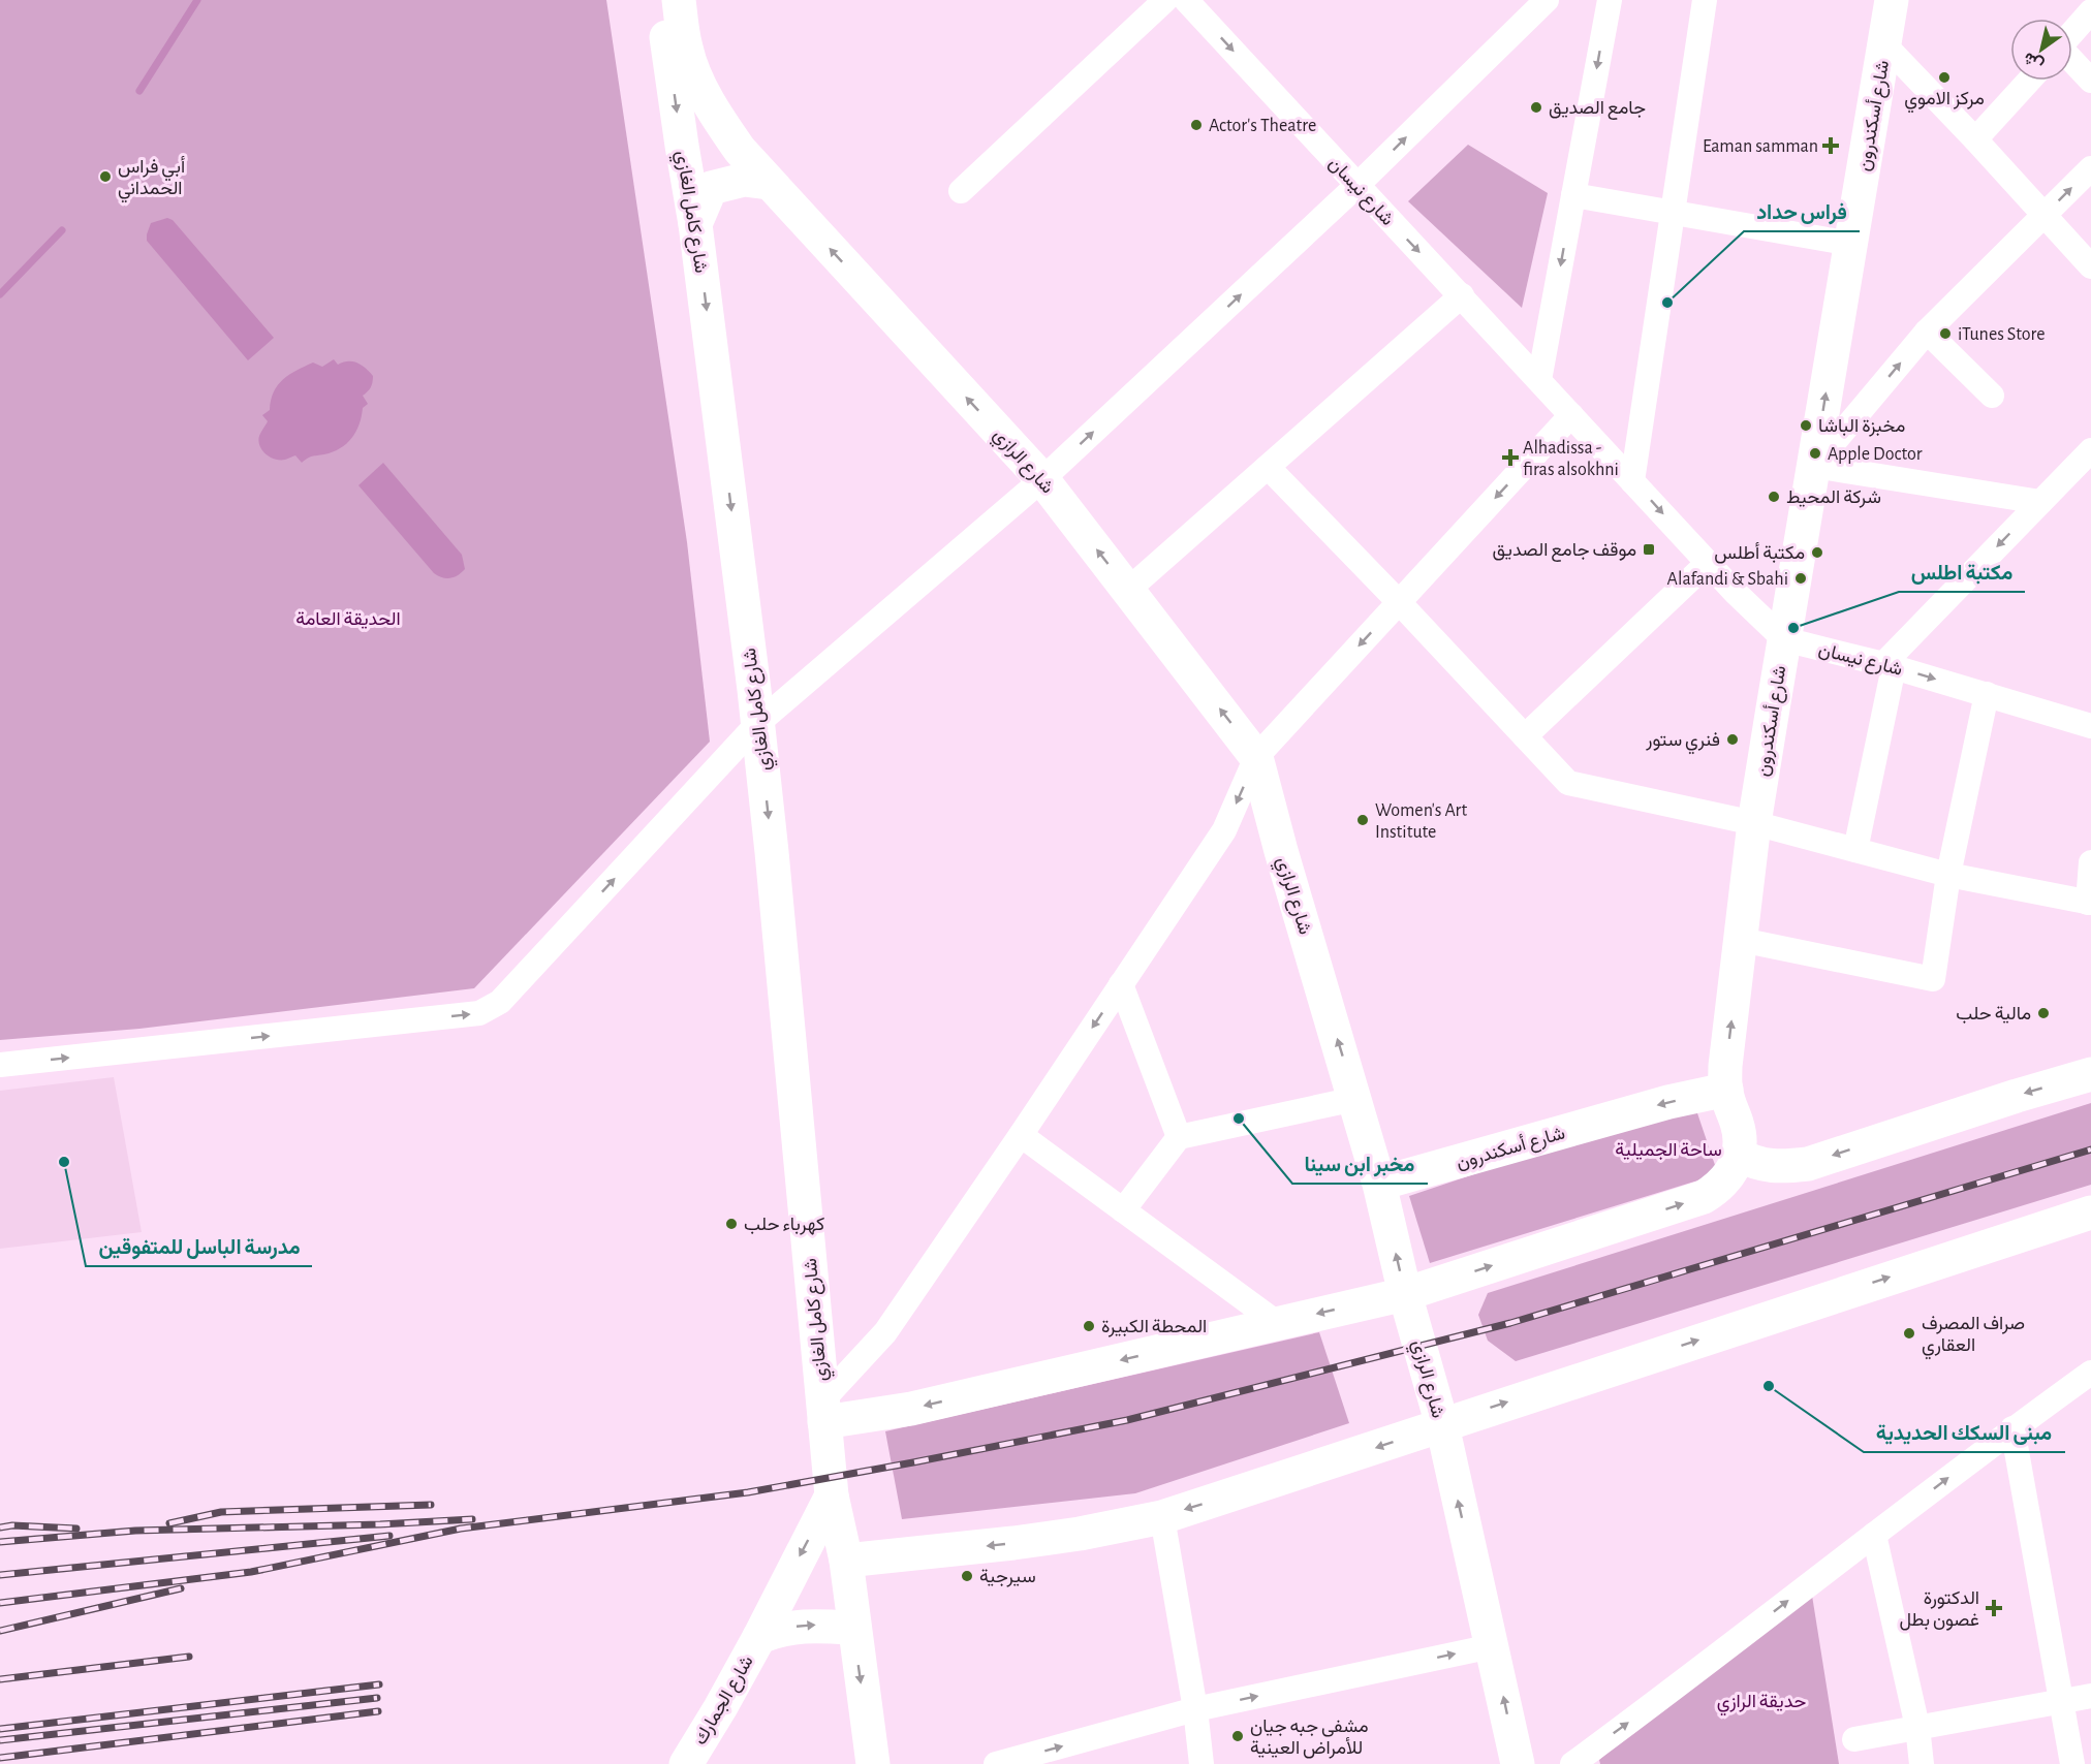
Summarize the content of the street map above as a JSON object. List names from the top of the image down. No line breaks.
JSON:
{"streets":{"main road":["شارع أسكندرون","شارع كامل الغازي","شارع الرازي","شارع الجمارك"],"street":["شارع نيسان"]},"crossings":[["شارع أسكندرون","شارع نيسان"],["شارع أسكندرون","شارع الرازي"],["شارع كامل الغازي","شارع الجمارك"]],"one_way":["شارع نيسان","شارع كامل الغازي","شارع الرازي","شارع الجمارك"],"parks":["الحديقة العامة","ساحة الجميلية","حديقة الرازي"],"places":{"other":["مركز الاموي","جامع الصديق","Actor's Theatre","أبي فراس الحمداني","فراس حداد","iTunes Store","مخبزة الباشا","Apple Doctor","شركة المحيط","مكتبة أطلس","Alafandi & Sbahi","مكتبة اطلس","فنري ستور","Women's Art Institute","مالية حلب","مخبر ابن سينا","مدرسة الباسل للمتفوقين","كهرباء حلب","المحطة الكبيرة","صراف المصرف العقاري","مبنى السكك الحديدية","سيرجية","مشفى جبه جيان للأمراض العينية"],"health":["Eaman samman","Alhadissa - firas alsokhni","الدكتورة غصون بطل"],"transit":["موقف جامع الصديق"]},"north":"bottom left"}
